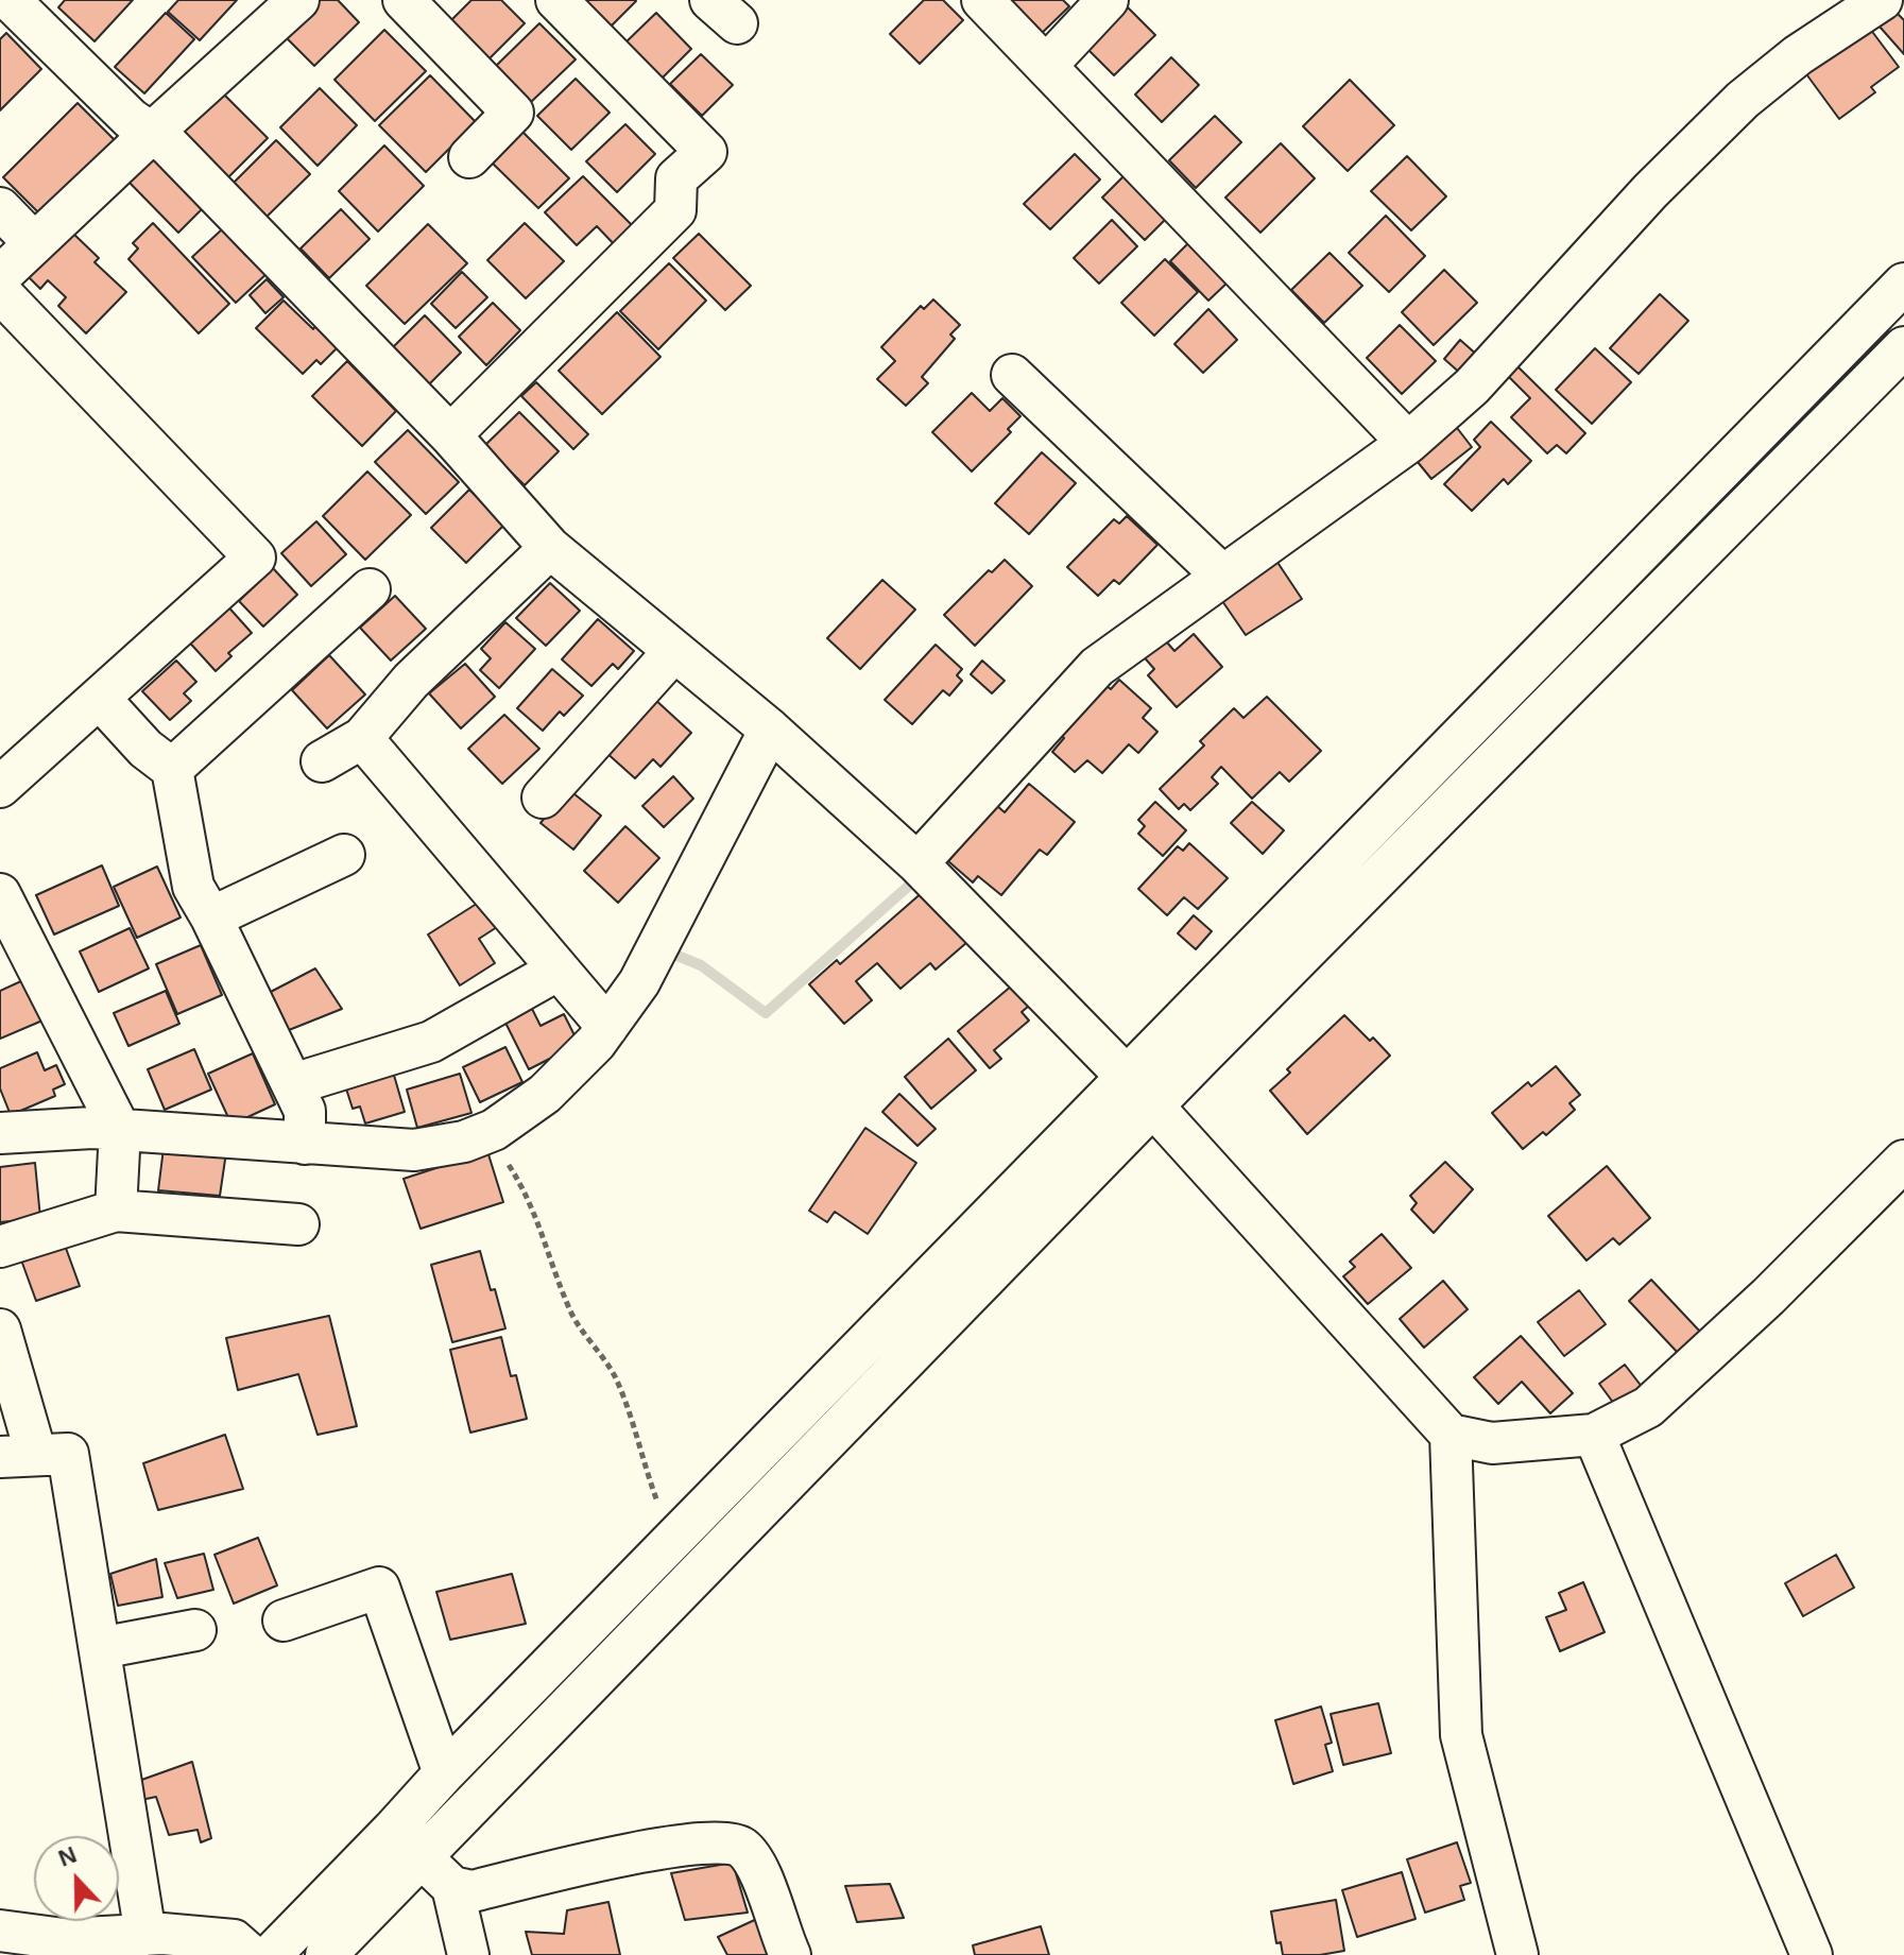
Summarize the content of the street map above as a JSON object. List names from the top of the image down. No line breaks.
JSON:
{"north":"top"}
